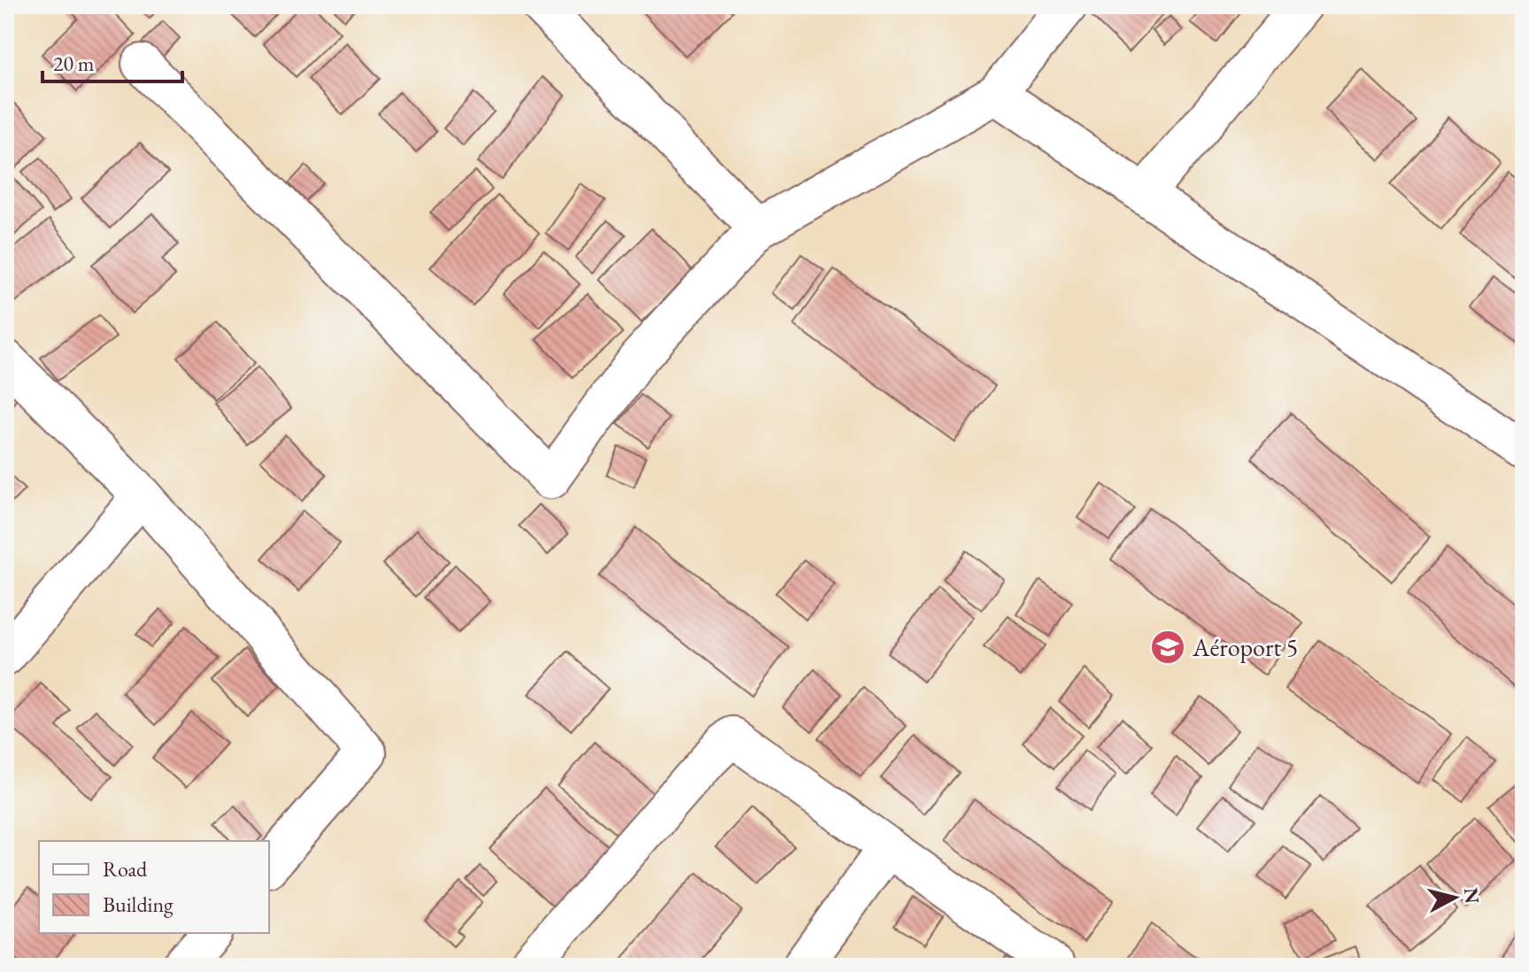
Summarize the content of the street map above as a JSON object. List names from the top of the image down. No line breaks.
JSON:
{"places":{"school or university":["Aéroport 5"]},"legend":["Road","Building"],"scale_bar":"20 m","north":"right"}
